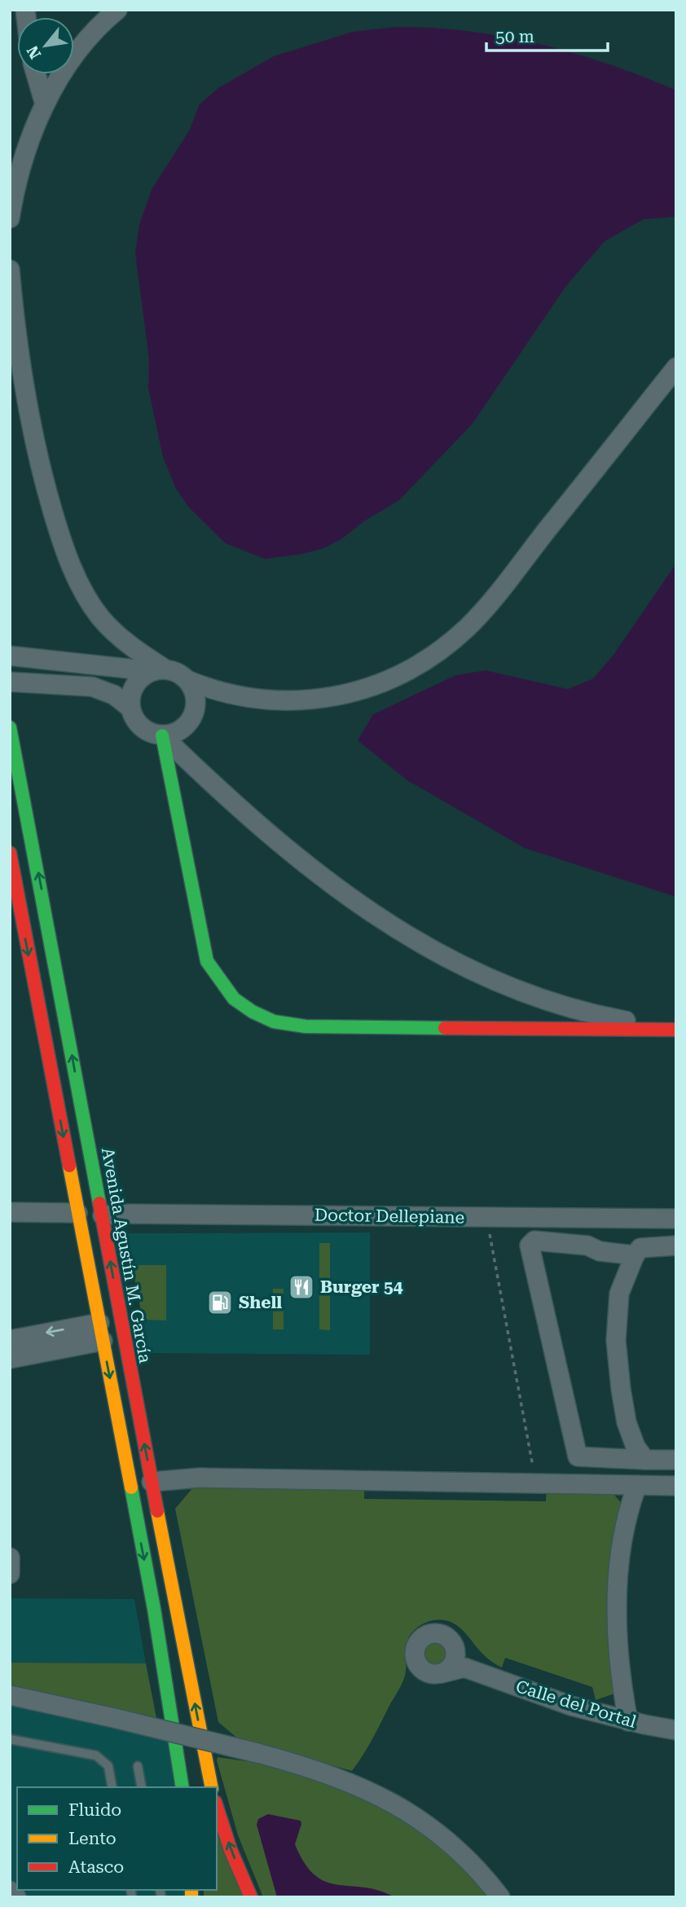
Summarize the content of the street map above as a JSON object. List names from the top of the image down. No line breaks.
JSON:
{"streets":{"main road":["Avenida Agustín M. García"],"street":["Doctor Dellepiane","Calle del Portal"]},"crossings":[["Doctor Dellepiane","Avenida Agustín M. García"]],"places":{"restaurant":["Burger 54"],"fuel station":["Shell"]},"legend":["Fluido","Lento","Atasco"],"scale_bar":"50 m","north":"bottom left"}
